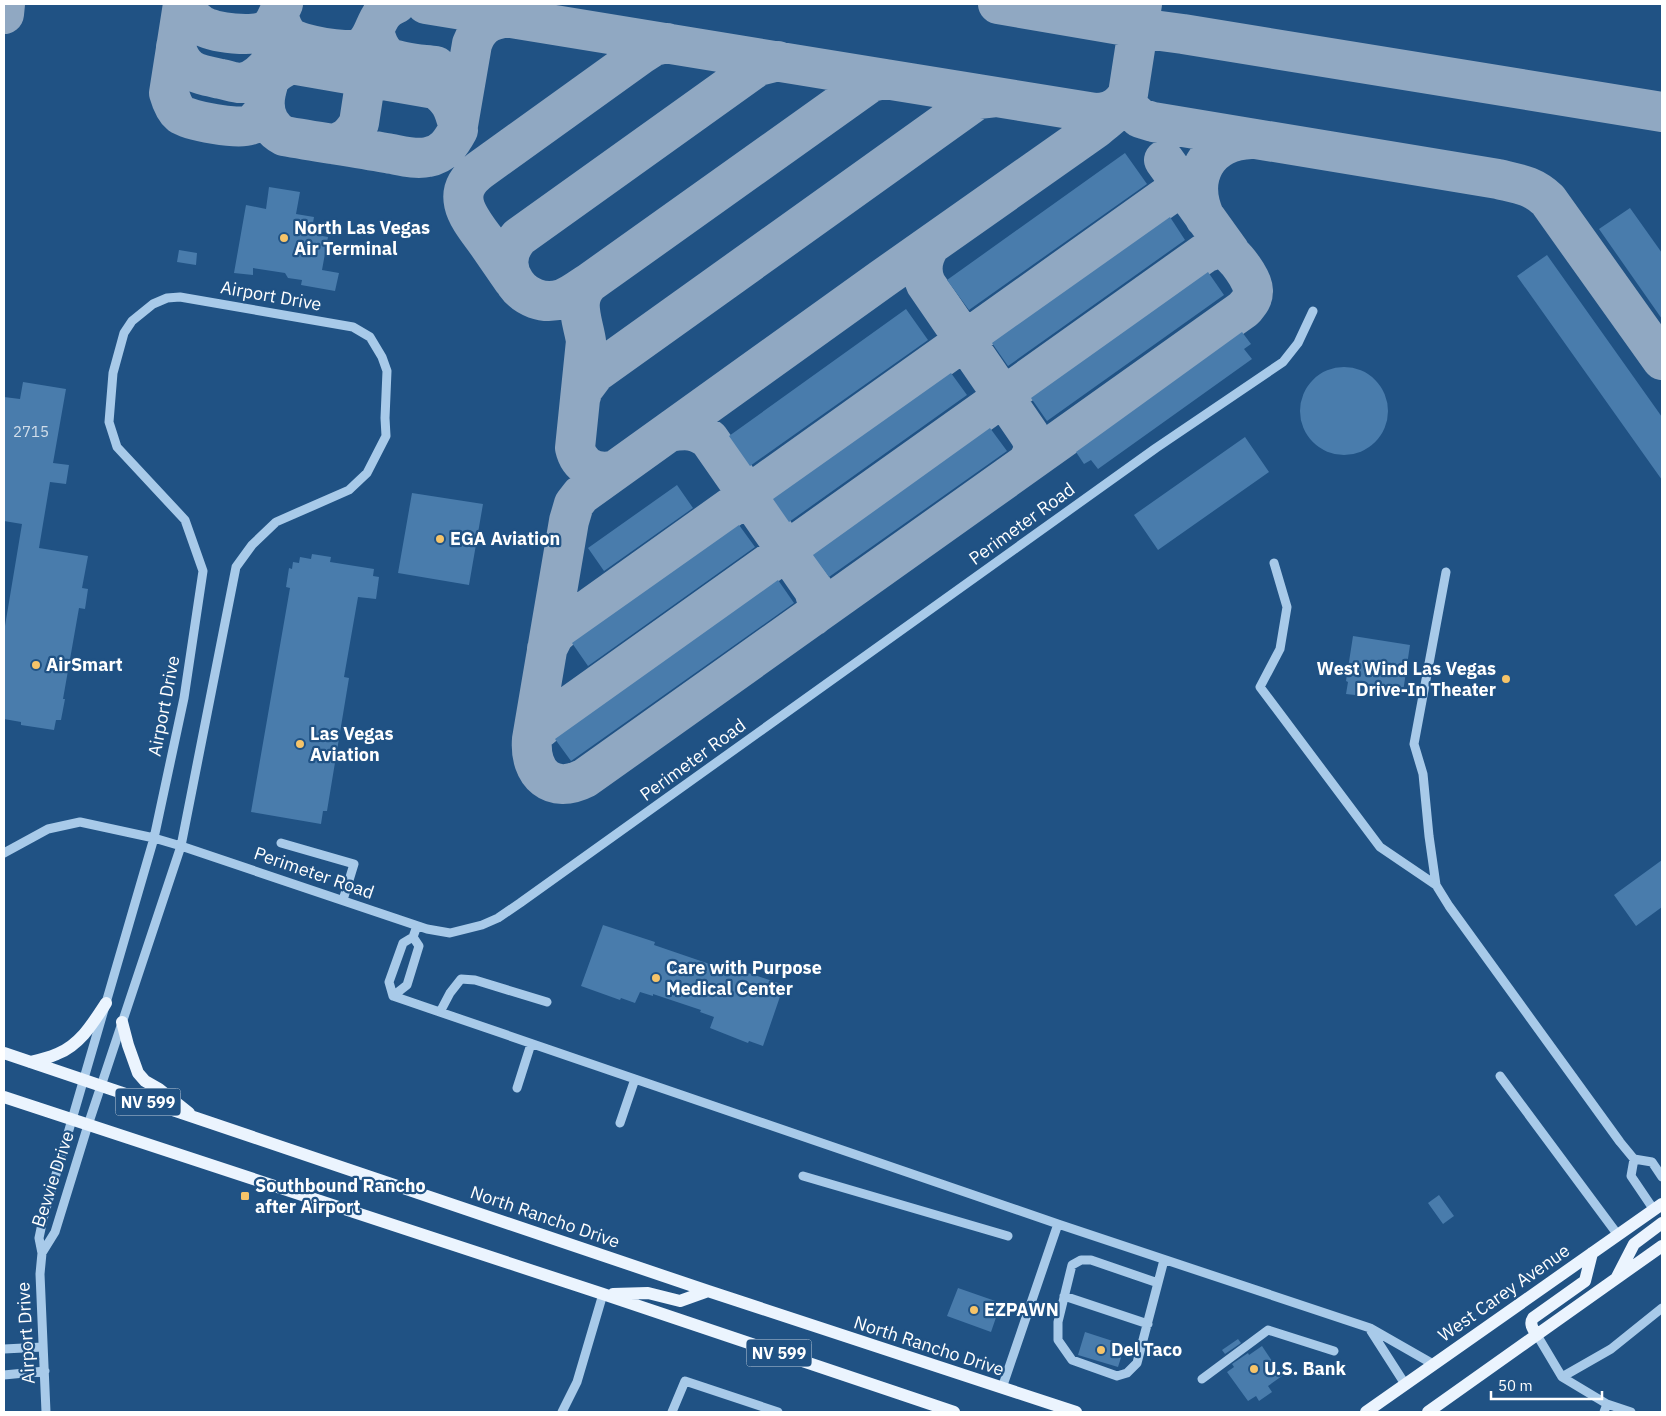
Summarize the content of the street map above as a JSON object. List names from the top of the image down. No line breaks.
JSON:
{"streets":{"main road":["NV 599","North Rancho Drive","West Carey Avenue"],"street":["Airport Drive","Perimeter Road","Bevvie Drive"]},"crossings":[["Airport Drive","Perimeter Road"],["Airport Drive","Bevvie Drive"],["Airport Drive","North Rancho Drive"],["NV 599","Bevvie Drive"],["Bevvie Drive","North Rancho Drive"]],"places":{"other":["North Las Vegas Air Terminal","EGA Aviation","AirSmart","West Wind Las Vegas Drive-In Theater","Las Vegas Aviation","Care with Purpose Medical Center","EZPAWN","Del Taco","U.S. Bank"],"transit":["Southbound Rancho after Airport"]},"house_numbers":["2715"],"scale_bar":"50 m"}
